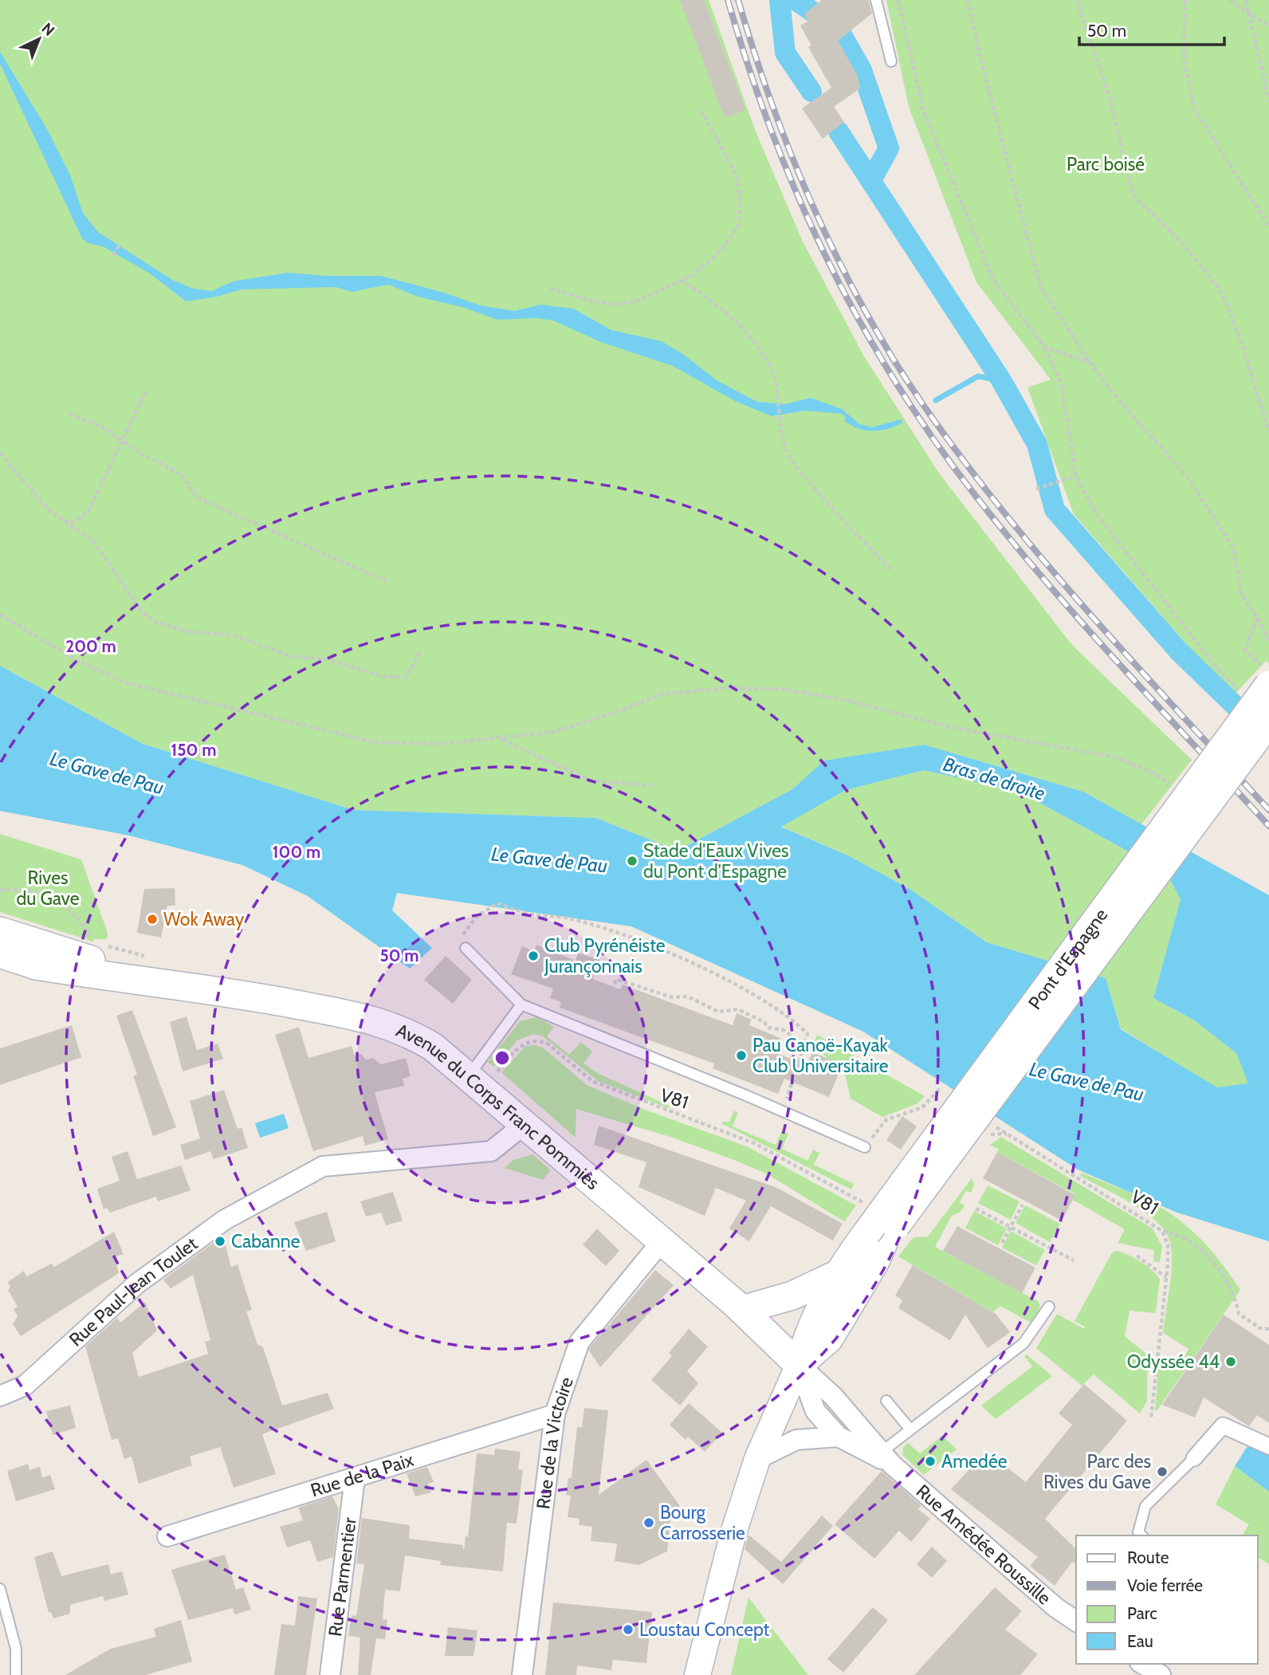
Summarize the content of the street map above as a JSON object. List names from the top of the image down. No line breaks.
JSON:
{"streets":{"main road":["Pont d'Espagne","Avenue du Corps Franc Pommiès"],"street":["Rue Paul-Jean Toulet","Rue de la Victoire","Rue de la Paix","Rue Amédée Roussille","Rue Parmentier"],"path":["V81"]},"crossings":[["V81","Avenue du Corps Franc Pommiès"],["Avenue du Corps Franc Pommiès","Rue Paul-Jean Toulet"],["Avenue du Corps Franc Pommiès","Rue de la Victoire"],["Avenue du Corps Franc Pommiès","Rue Amédée Roussille"],["Rue de la Victoire","Rue de la Paix"],["Rue de la Paix","Rue Parmentier"]],"water":["Le Gave de Pau","Bras de droite"],"parks":["Parc boisé","Rives du Gave"],"places":["Stade d'Eaux Vives du Pont d'Espagne","Wok Away","Club Pyrénéiste Jurançonnais","Pau Canoë-Kayak Club Universitaire","Cabanne","Odyssée 44","Amedée","Parc des Rives du Gave","Bourg Carrosserie","Loustau Concept"],"legend":["Route","Voie ferrée","Parc","Eau"],"scale_bar":"50 m","north":"top right","rings":["200 m","150 m","100 m","50 m"]}
